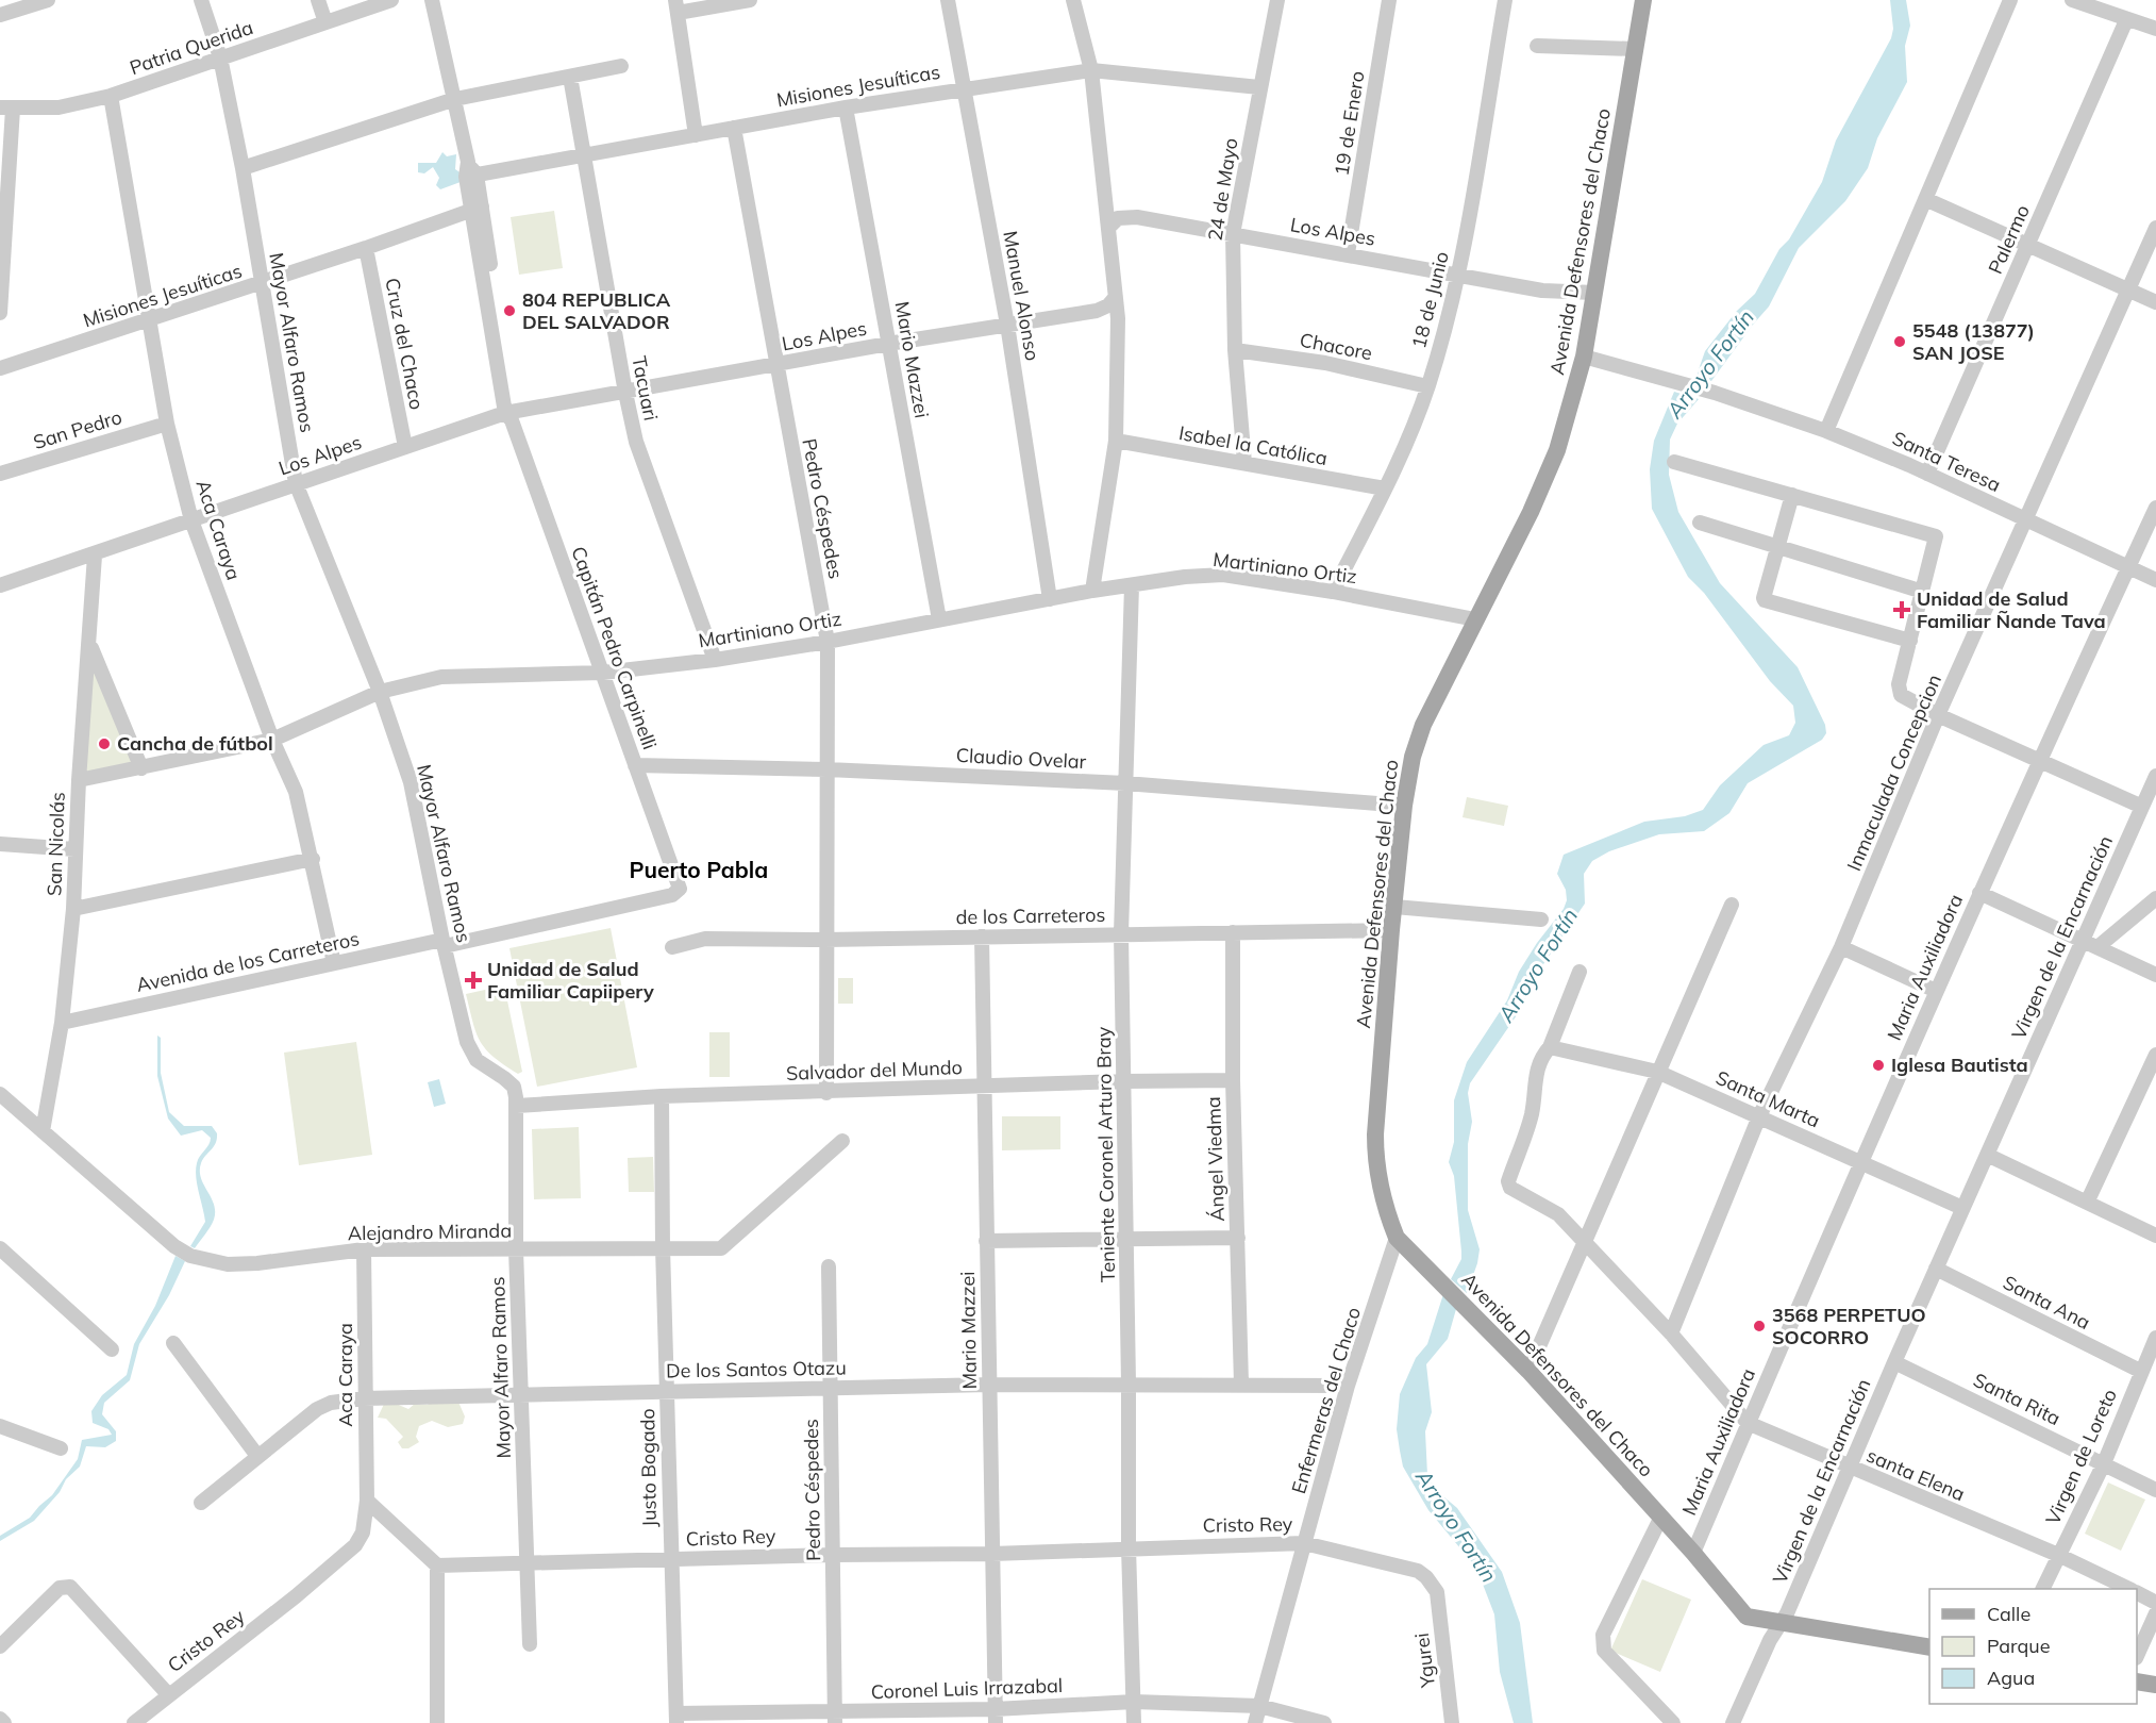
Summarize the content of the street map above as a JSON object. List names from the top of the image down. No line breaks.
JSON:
{"streets":{"main road":["Avenida Defensores del Chaco"],"street":["Patria Querida","Misiones Jesuíticas","19 de Enero","24 de Mayo","Los Alpes","Palermo","Manuel Alonso","18 de Junio","Mayor Alfaro Ramos","Cruz del Chaco","Chacore","Mario Mazzei","Tacuari","San Pedro","Isabel la Católica","Santa Teresa","Pedro Céspedes","Aca Caraya","Martiniano Ortiz","Capitán Pedro Carpinelli","Claudio Ovelar","Inmaculada Concepcion","San Nicolás","de los Carreteros","Virgen de la Encarnación","Avenida de los Carreteros","Maria Auxiliadora","Salvador del Mundo","Santa Marta","Teniente Coronel Arturo Bray","Ángel Viedma","Alejandro Miranda","Santa Ana","De los Santos Otazu","Santa Rita","Enfermeras del Chaco","Virgen de Loreto","Justo Bogado","santa Elena","Cristo Rey","Ygurei","Coronel Luis Irrazabal"]},"crossings":[["Patria Querida","Mayor Alfaro Ramos"],["Patria Querida","Aca Caraya"],["Misiones Jesuíticas","24 de Mayo"],["Misiones Jesuíticas","Manuel Alonso"],["Misiones Jesuíticas","Mayor Alfaro Ramos"],["Misiones Jesuíticas","Cruz del Chaco"],["Misiones Jesuíticas","Mario Mazzei"],["Misiones Jesuíticas","Tacuari"],["Misiones Jesuíticas","Pedro Céspedes"],["Misiones Jesuíticas","Aca Caraya"],["Misiones Jesuíticas","Capitán Pedro Carpinelli"],["19 de Enero","Los Alpes"],["24 de Mayo","Los Alpes"],["24 de Mayo","Chacore"],["24 de Mayo","Isabel la Católica"],["Los Alpes","Avenida Defensores del Chaco"],["Los Alpes","Manuel Alonso"],["Los Alpes","18 de Junio"],["Los Alpes","Mayor Alfaro Ramos"],["Los Alpes","Cruz del Chaco"],["Los Alpes","Mario Mazzei"],["Los Alpes","Tacuari"],["Los Alpes","Pedro Céspedes"],["Los Alpes","Aca Caraya"],["Los Alpes","Capitán Pedro Carpinelli"],["Los Alpes","San Nicolás"],["Palermo","Santa Teresa"],["Avenida Defensores del Chaco","Santa Teresa"],["Avenida Defensores del Chaco","Martiniano Ortiz"],["Avenida Defensores del Chaco","Claudio Ovelar"],["Avenida Defensores del Chaco","de los Carreteros"],["Avenida Defensores del Chaco","Virgen de la Encarnación"],["Avenida Defensores del Chaco","Maria Auxiliadora"],["Avenida Defensores del Chaco","Enfermeras del Chaco"],["Manuel Alonso","Martiniano Ortiz"],["18 de Junio","Chacore"],["18 de Junio","Isabel la Católica"],["18 de Junio","Martiniano Ortiz"],["Mayor Alfaro Ramos","Martiniano Ortiz"],["Mayor Alfaro Ramos","Avenida de los Carreteros"],["Mayor Alfaro Ramos","Salvador del Mundo"],["Mayor Alfaro Ramos","Alejandro Miranda"],["Mayor Alfaro Ramos","De los Santos Otazu"],["Mayor Alfaro Ramos","Cristo Rey"],["Mario Mazzei","Martiniano Ortiz"],["Mario Mazzei","de los Carreteros"],["Mario Mazzei","Salvador del Mundo"],["Mario Mazzei","De los Santos Otazu"],["Mario Mazzei","Cristo Rey"],["Mario Mazzei","Coronel Luis Irrazabal"],["Tacuari","Martiniano Ortiz"],["San Pedro","Aca Caraya"],["Santa Teresa","Inmaculada Concepcion"],["Santa Teresa","Maria Auxiliadora"],["Pedro Céspedes","Martiniano Ortiz"],["Pedro Céspedes","Claudio Ovelar"],["Pedro Céspedes","de los Carreteros"],["Pedro Céspedes","Salvador del Mundo"],["Pedro Céspedes","De los Santos Otazu"],["Pedro Céspedes","Cristo Rey"],["Pedro Céspedes","Coronel Luis Irrazabal"],["Aca Caraya","Martiniano Ortiz"],["Aca Caraya","Avenida de los Carreteros"],["Aca Caraya","Alejandro Miranda"],["Aca Caraya","De los Santos Otazu"],["Aca Caraya","Cristo Rey"],["Martiniano Ortiz","Capitán Pedro Carpinelli"],["Martiniano Ortiz","San Nicolás"],["Martiniano Ortiz","Teniente Coronel Arturo Bray"],["Capitán Pedro Carpinelli","Claudio Ovelar"],["Capitán Pedro Carpinelli","Avenida de los Carreteros"],["Claudio Ovelar","Teniente Coronel Arturo Bray"],["Inmaculada Concepcion","Santa Marta"],["Inmaculada Concepcion","santa Elena"],["San Nicolás","Avenida de los Carreteros"],["San Nicolás","Alejandro Miranda"],["de los Carreteros","Teniente Coronel Arturo Bray"],["de los Carreteros","Ángel Viedma"],["Virgen de la Encarnación","Santa Marta"],["Virgen de la Encarnación","Santa Ana"],["Virgen de la Encarnación","Santa Rita"],["Virgen de la Encarnación","santa Elena"],["Maria Auxiliadora","Santa Marta"],["Maria Auxiliadora","santa Elena"],["Salvador del Mundo","Teniente Coronel Arturo Bray"],["Salvador del Mundo","Ángel Viedma"],["Salvador del Mundo","Justo Bogado"],["Santa Marta","santa Elena"],["Teniente Coronel Arturo Bray","De los Santos Otazu"],["Teniente Coronel Arturo Bray","Cristo Rey"],["Teniente Coronel Arturo Bray","Coronel Luis Irrazabal"],["Ángel Viedma","De los Santos Otazu"],["Alejandro Miranda","Justo Bogado"],["Santa Ana","Virgen de Loreto"],["De los Santos Otazu","Enfermeras del Chaco"],["De los Santos Otazu","Justo Bogado"],["Santa Rita","Virgen de Loreto"],["Enfermeras del Chaco","Cristo Rey"],["Enfermeras del Chaco","Coronel Luis Irrazabal"],["Virgen de Loreto","santa Elena"],["Justo Bogado","Cristo Rey"],["Justo Bogado","Coronel Luis Irrazabal"],["Cristo Rey","Ygurei"]],"districts":["Puerto Pabla"],"water":["Arroyo Fortín"],"places":{"other":["804 REPUBLICA DEL SALVADOR","5548 (13877) SAN JOSE","Cancha de fútbol","Iglesa Bautista","3568 PERPETUO SOCORRO"],"health":["Unidad de Salud Familiar Ñande Tava","Unidad de Salud Familiar Capiipery"]},"legend":["Calle","Parque","Agua"]}
